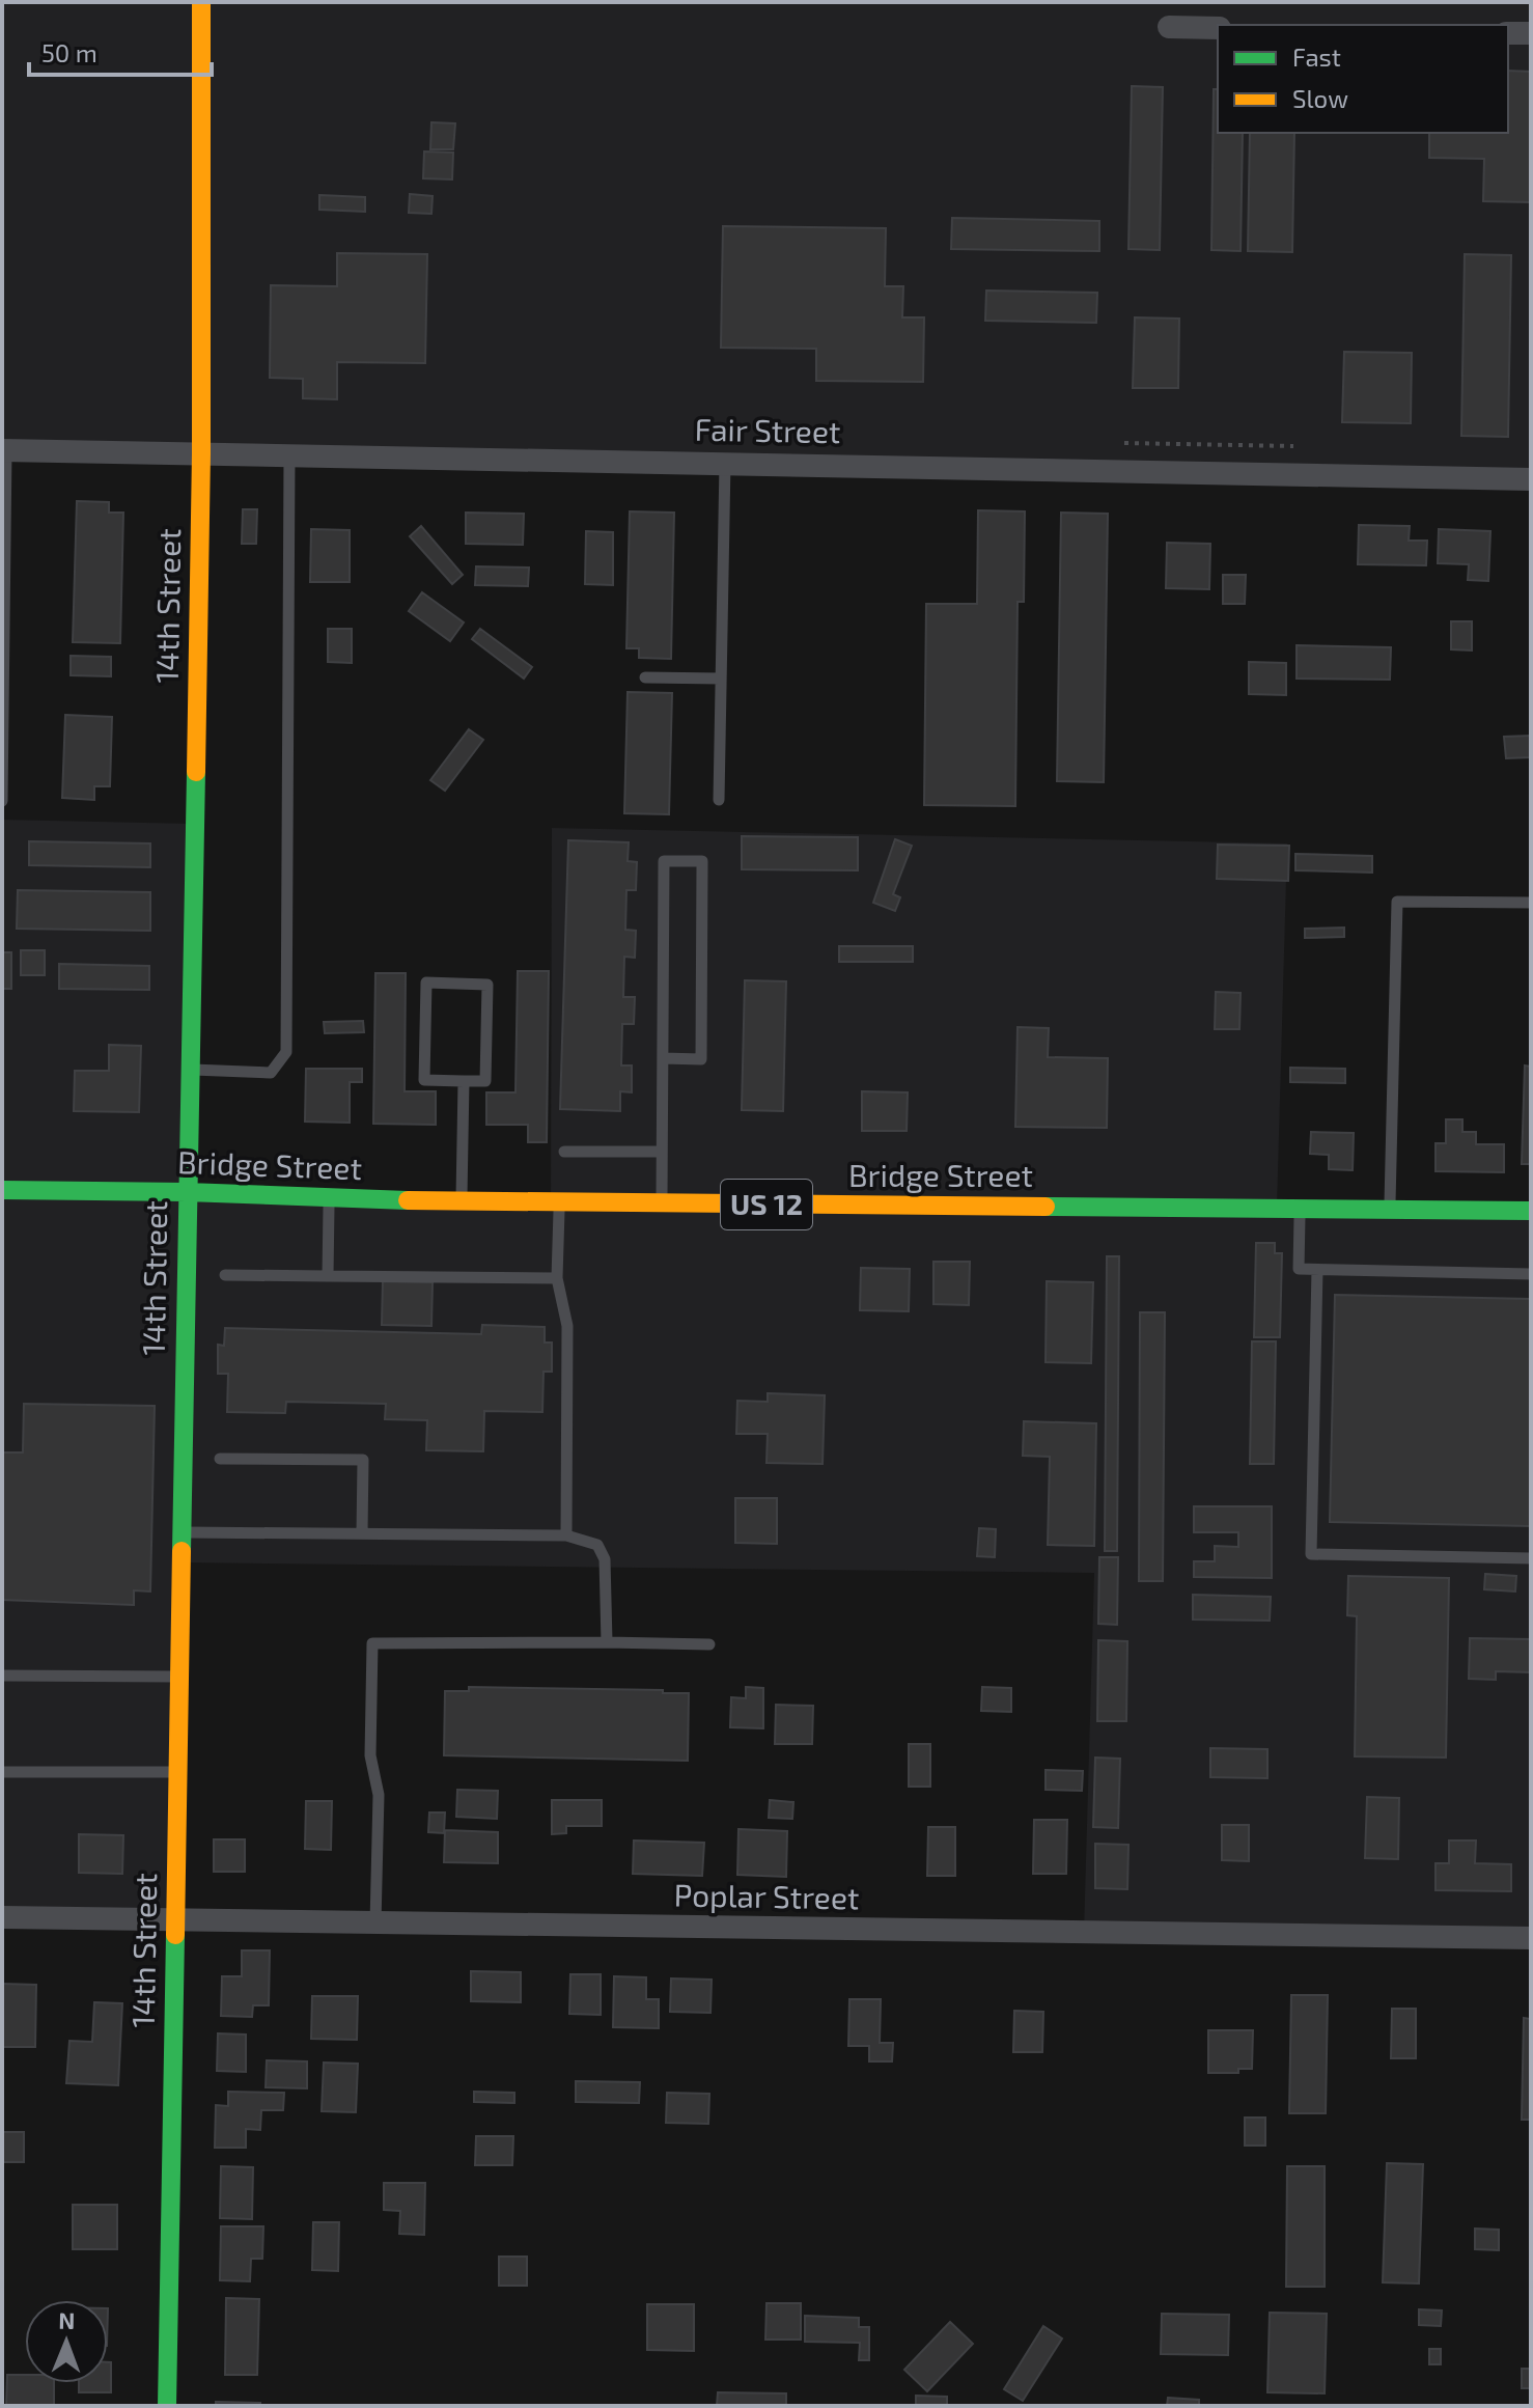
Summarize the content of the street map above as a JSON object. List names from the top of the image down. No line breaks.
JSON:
{"streets":{"main road":["14th Street","Bridge Street","US 12"],"street":["Fair Street","Poplar Street"]},"crossings":[["Fair Street","14th Street"],["14th Street","Bridge Street"],["14th Street","Poplar Street"]],"legend":["Fast","Slow"],"scale_bar":"50 m","north":"top"}
